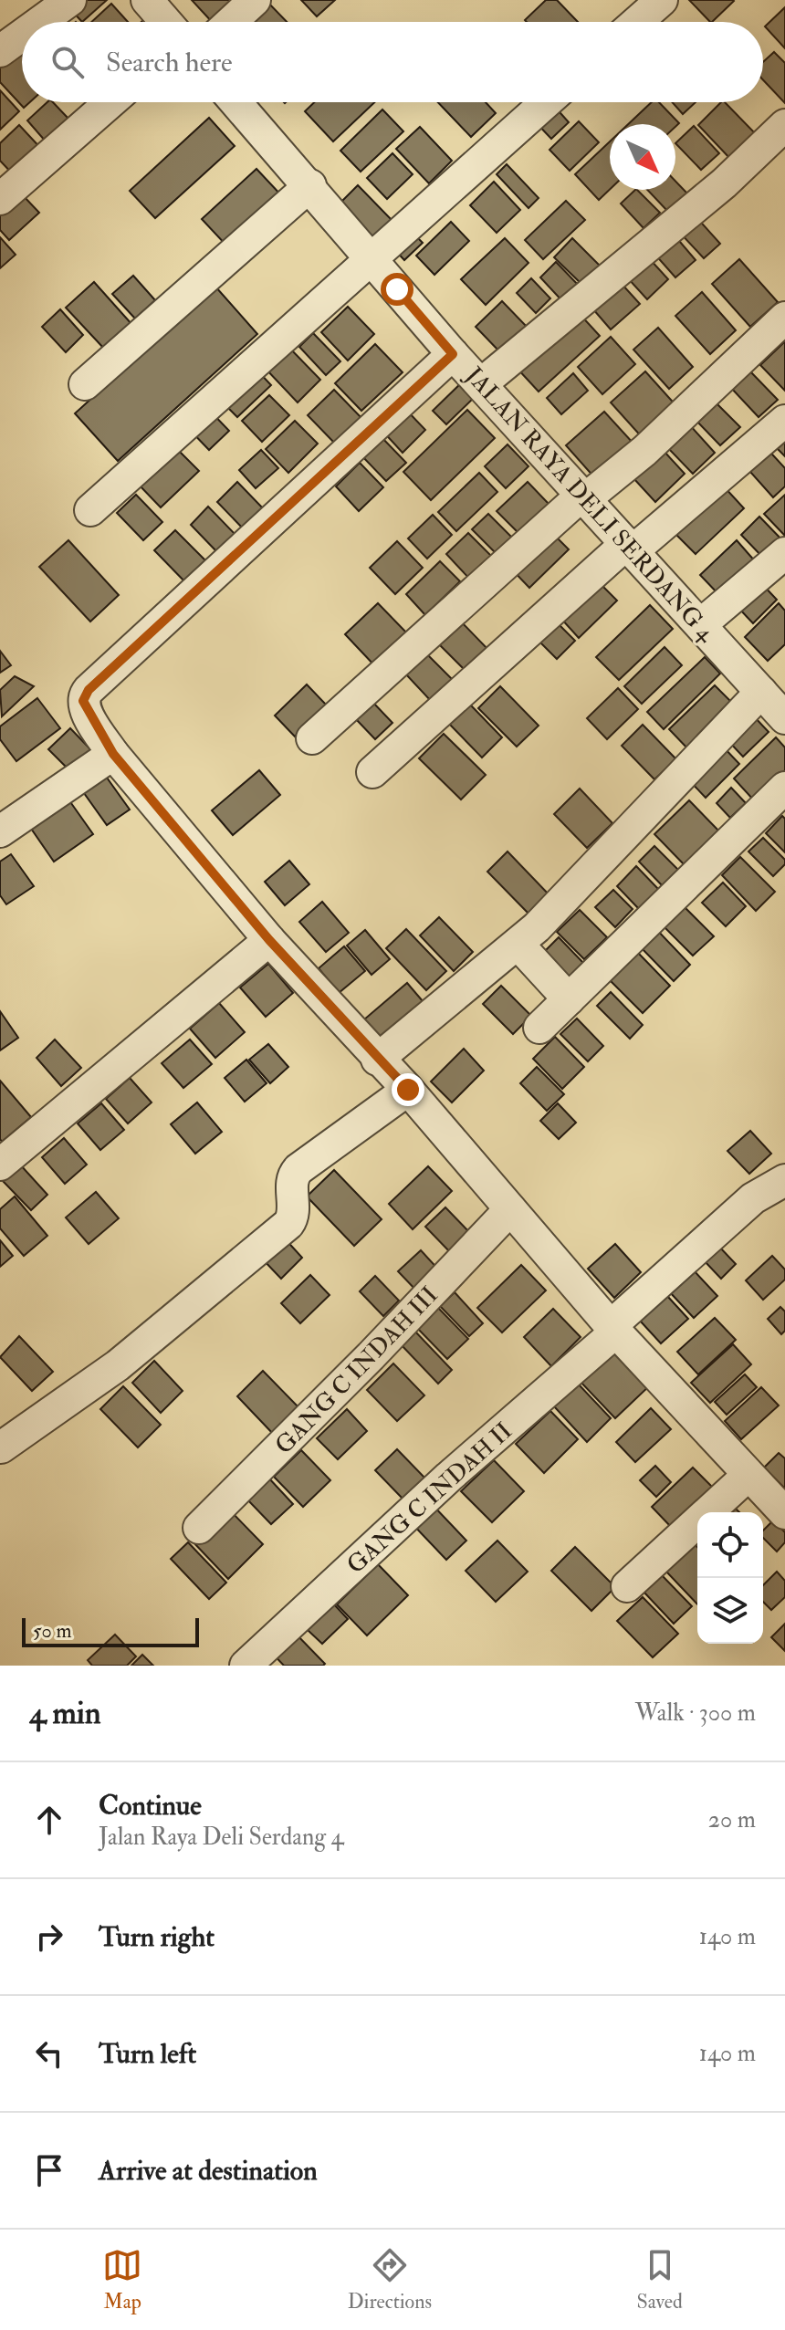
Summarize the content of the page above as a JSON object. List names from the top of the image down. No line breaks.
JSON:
{"streets":{"street":["JALAN RAYA DELI SERDANG 4","GANG C INDAH III","GANG C INDAH II"]},"scale_bar":"50 m","north":"bottom right","page":{"search":"Search here","scale":"50 m","heading":["4 min","Walk · 300 m"],"list":[["Continue","Jalan Raya Deli Serdang 4","20 m"],["Turn right","140 m"],["Turn left","140 m"],"Arrive at destination"],"nav":["Map","Directions","Saved"]}}
